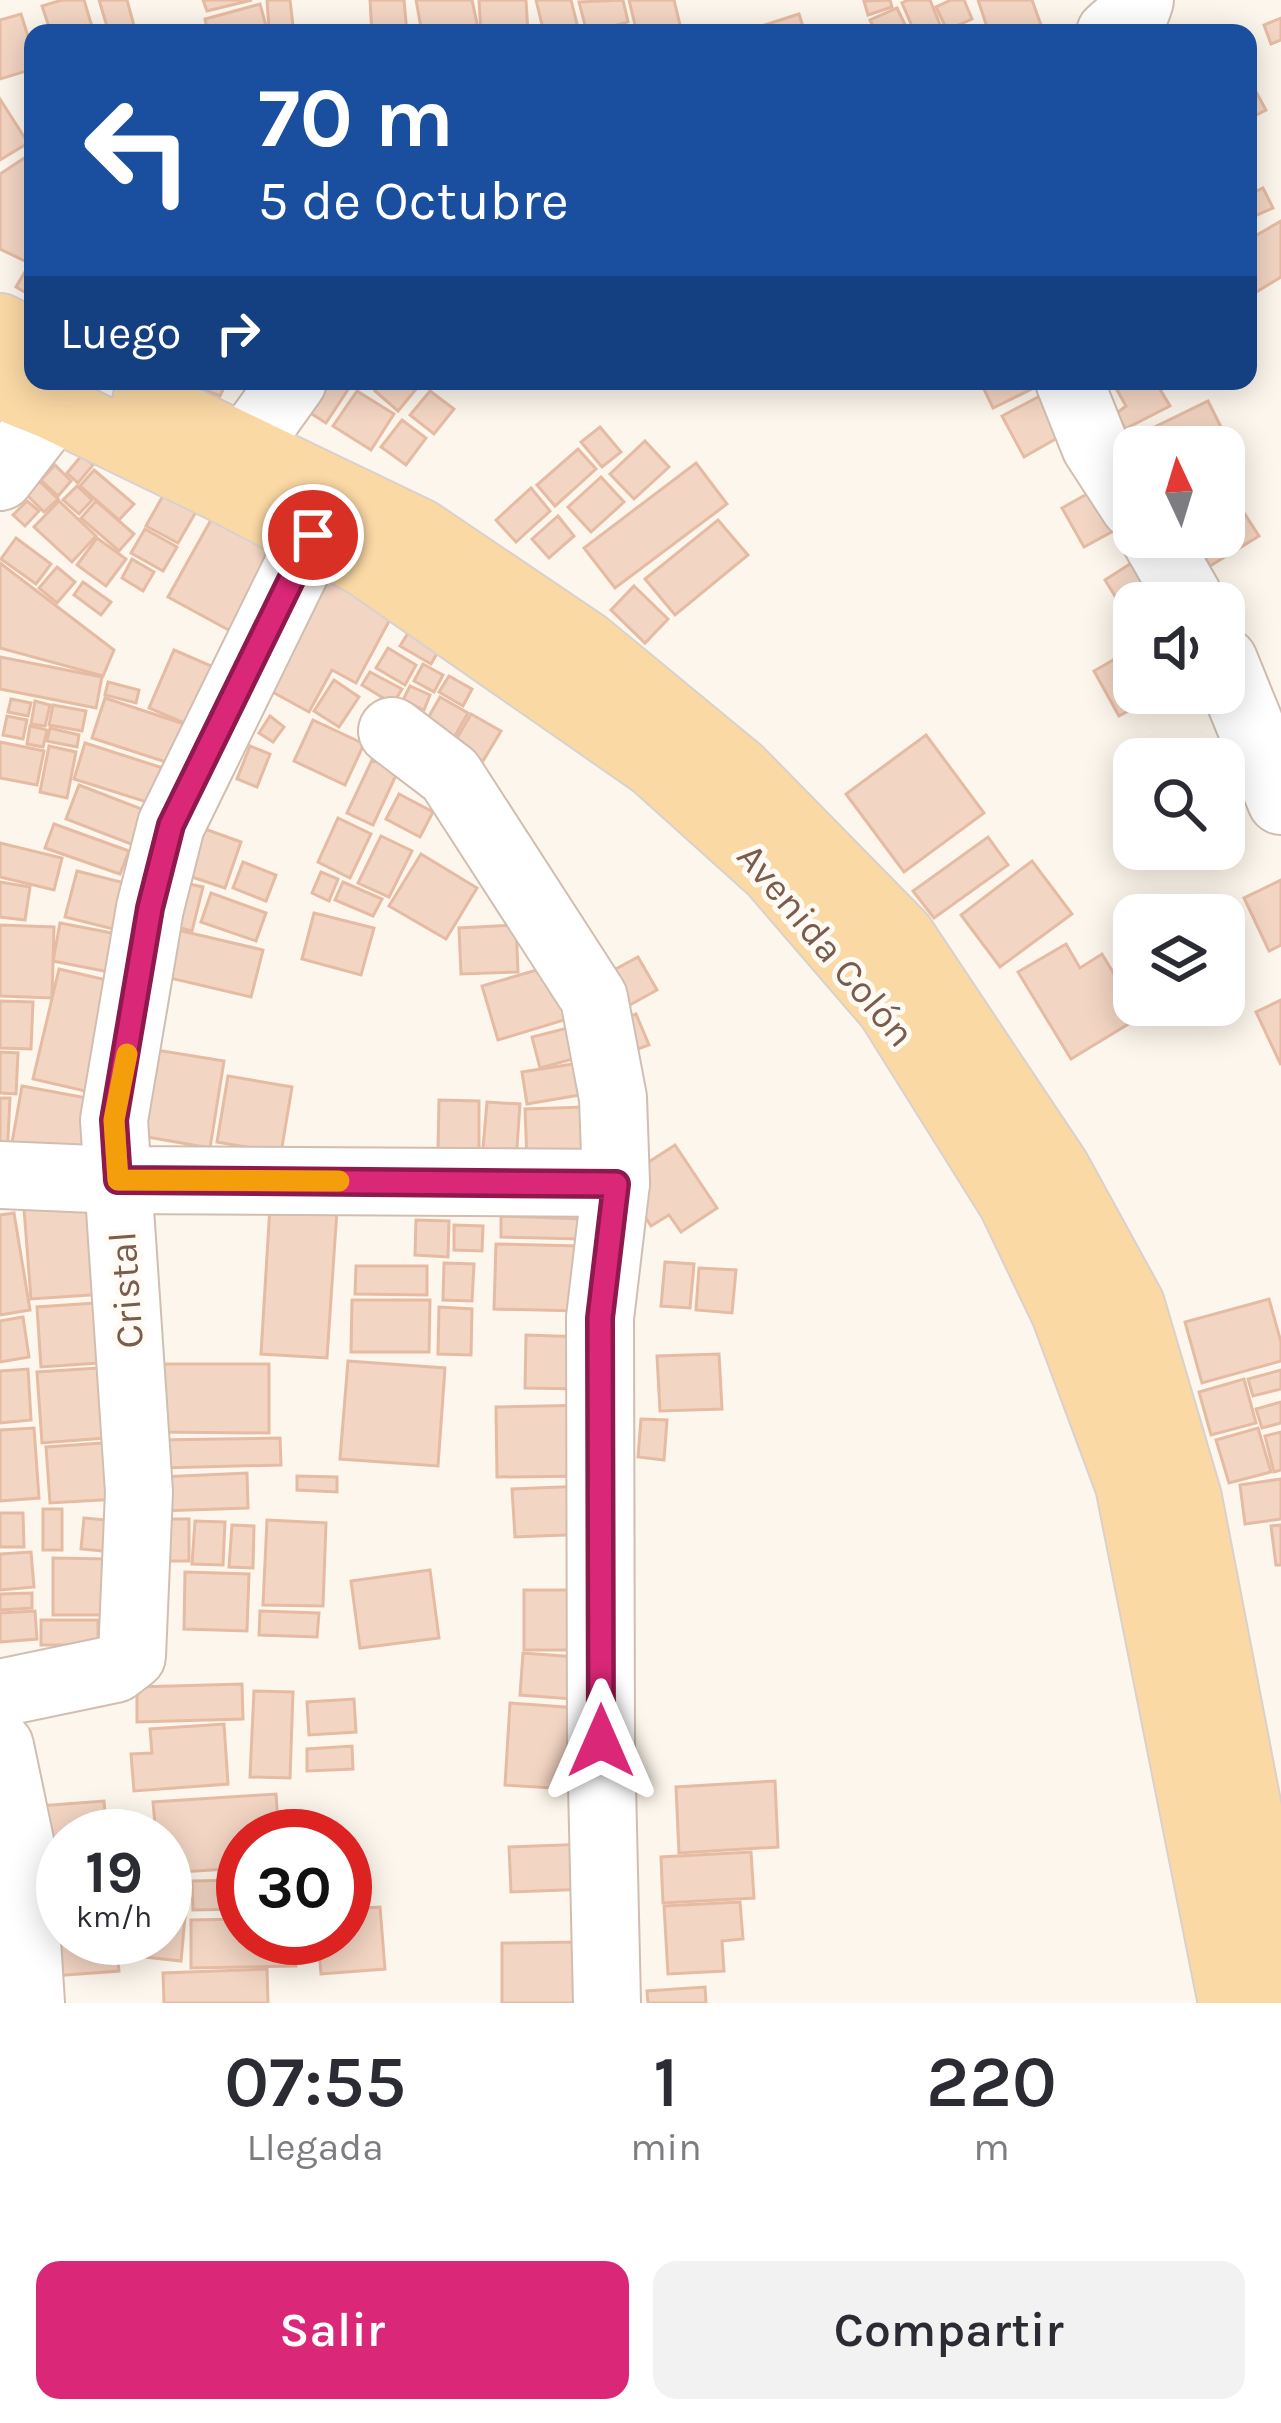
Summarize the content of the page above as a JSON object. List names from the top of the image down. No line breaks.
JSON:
{"streets":{"main road":["Avenida Colón"],"street":["Cristal"]},"crossings":[["Avenida Colón","Cristal"]],"north":"top","page":{"turn":["70 m","5 de Octubre"],"then":"Luego","speed":"19 km/h","limit":"30","eta":["07:55","Llegada","1","min","220","m"],"buttons":["Salir","Compartir"]}}
